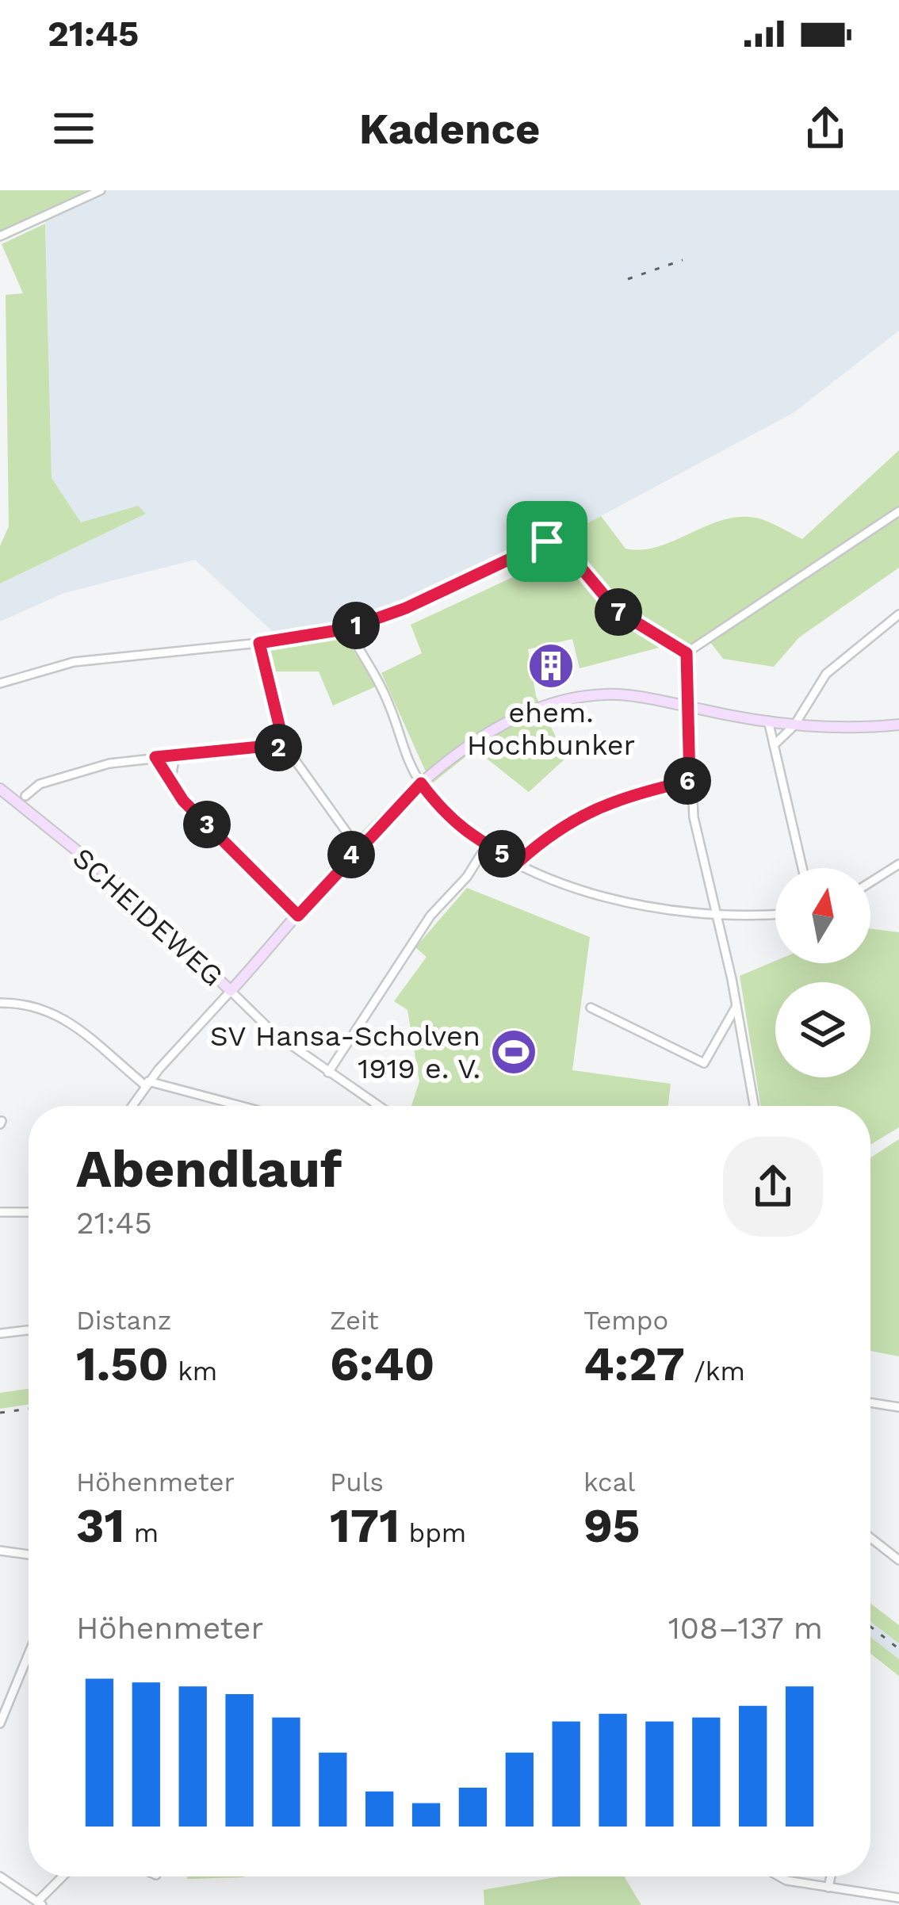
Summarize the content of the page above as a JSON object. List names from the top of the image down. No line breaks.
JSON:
{"streets":{"street":["SCHEIDEWEG"]},"places":{"building":["ehem. Hochbunker"],"sports":["SV Hansa-Scholven 1919 e. V."]},"north":"top","page":{"status":"21:45","header":"Kadence","pins":["7","1","2","6","3","5","4"],"heading":["Abendlauf","21:45"],"stats":[["Distanz","1.50 km"],["Zeit","6:40"],["Tempo","4:27 /km"],["Höhenmeter","31 m"],["Puls","171 bpm"],["kcal","95"]],"chart":["Höhenmeter","108–137 m"]}}
